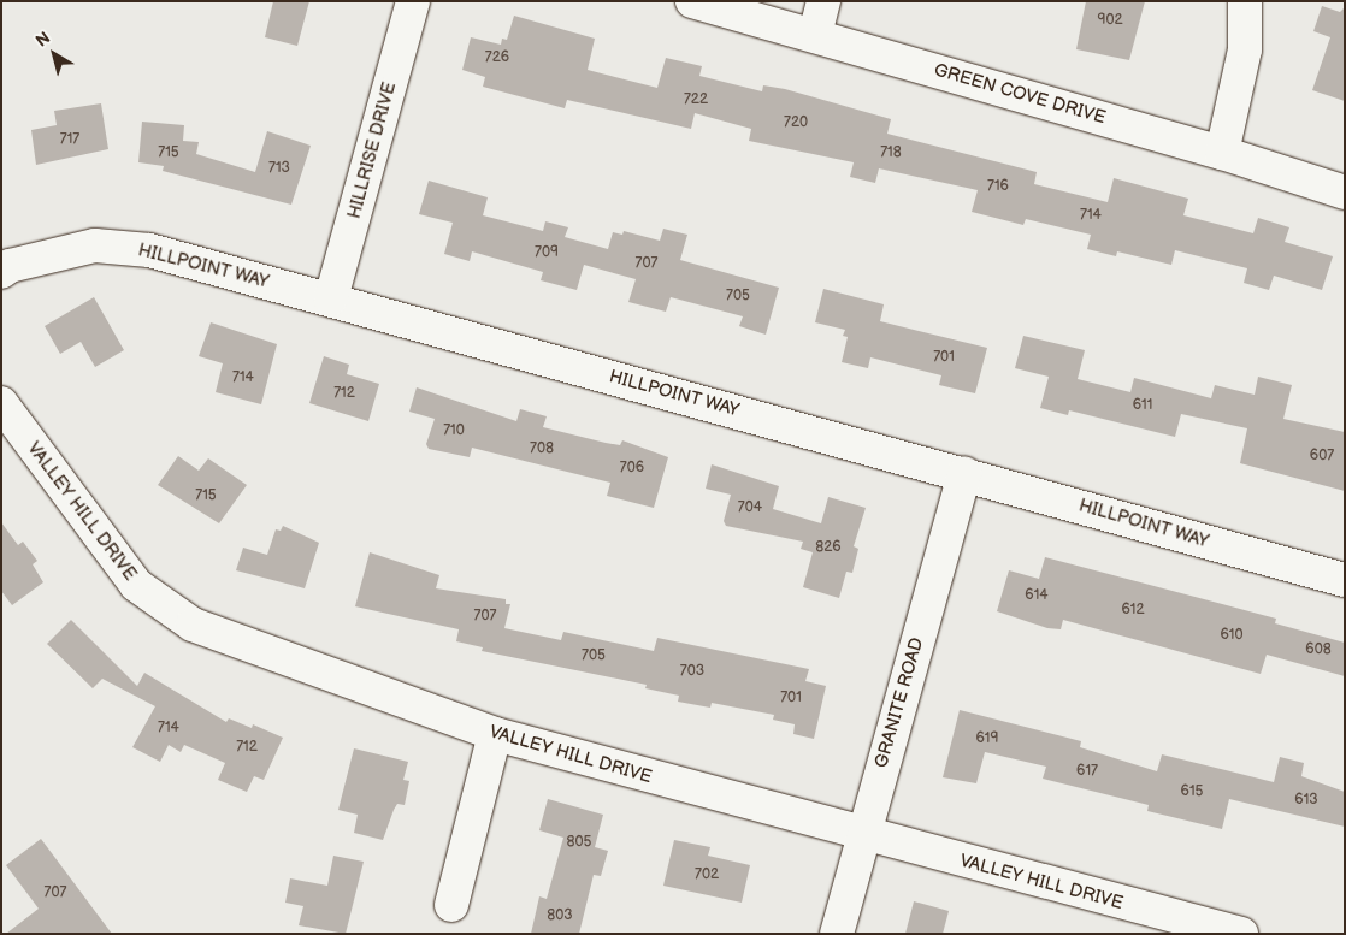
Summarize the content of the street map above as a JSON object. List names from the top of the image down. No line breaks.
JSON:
{"streets":{"street":["GREEN COVE DRIVE","HILLRISE DRIVE","HILLPOINT WAY","VALLEY HILL DRIVE","GRANITE ROAD"]},"crossings":[["HILLRISE DRIVE","HILLPOINT WAY"],["HILLPOINT WAY","GRANITE ROAD"],["VALLEY HILL DRIVE","GRANITE ROAD"]],"house_numbers":["902","726","722","720","717","715","718","713","716","714","709","707","705","701","714","712","611","710","708","607","706","715","704","826","614","612","707","610","608","705","703","701","714","619","712","617","615","613","805","702","707","803"],"north":"top left"}
